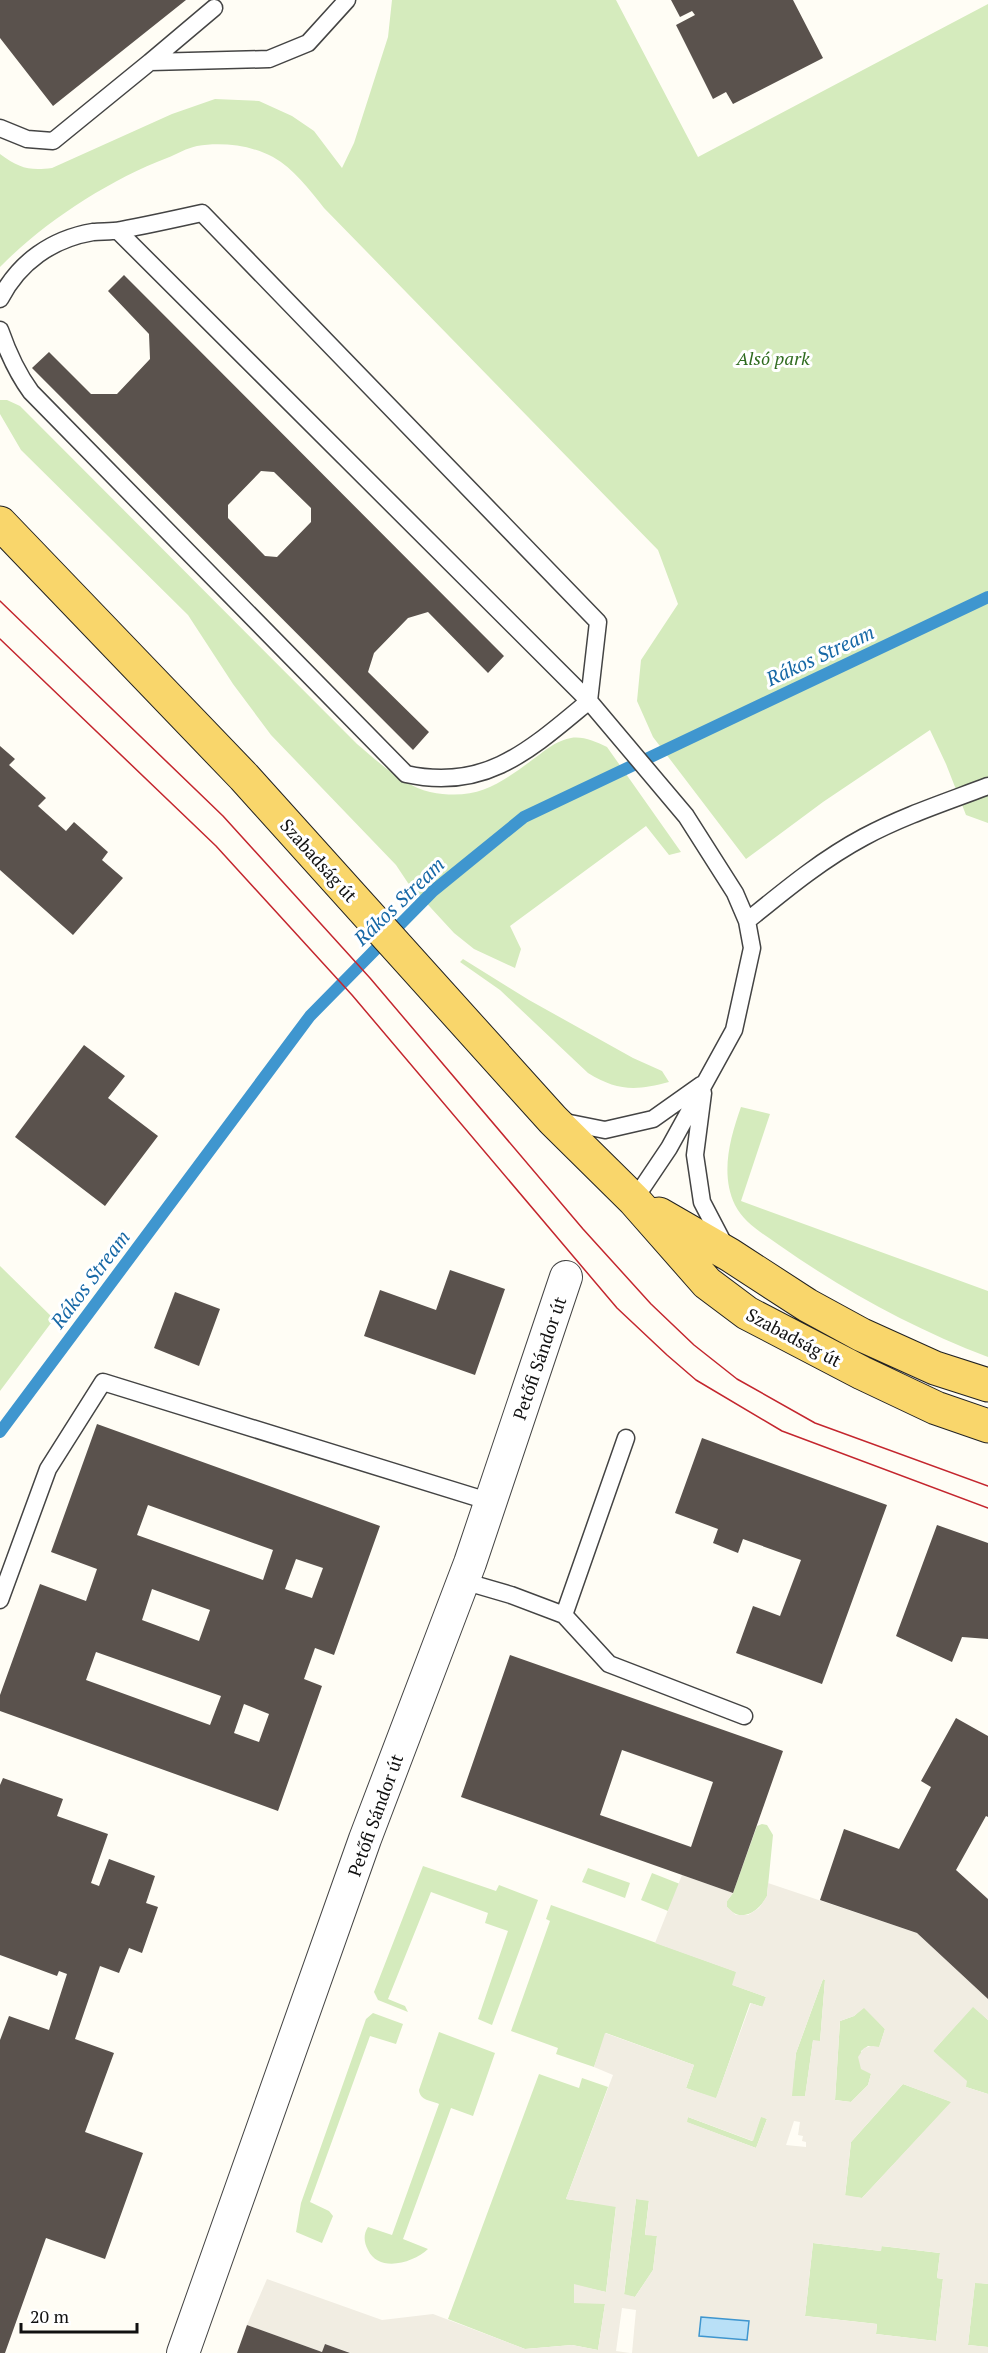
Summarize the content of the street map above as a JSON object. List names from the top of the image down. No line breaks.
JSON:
{"streets":{"main road":["Szabadság út"],"street":["Petőfi Sándor út"]},"water":["Rákos Stream"],"parks":["Alsó park"],"scale_bar":"20 m"}
